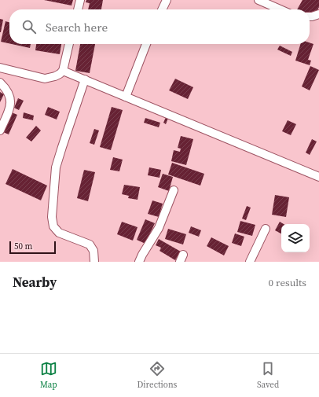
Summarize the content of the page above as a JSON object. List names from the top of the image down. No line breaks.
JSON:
{"scale_bar":"50 m","page":{"search":"Search here","scale":"50 m","heading":["Nearby","0 results"],"nav":["Map","Directions","Saved"]}}
